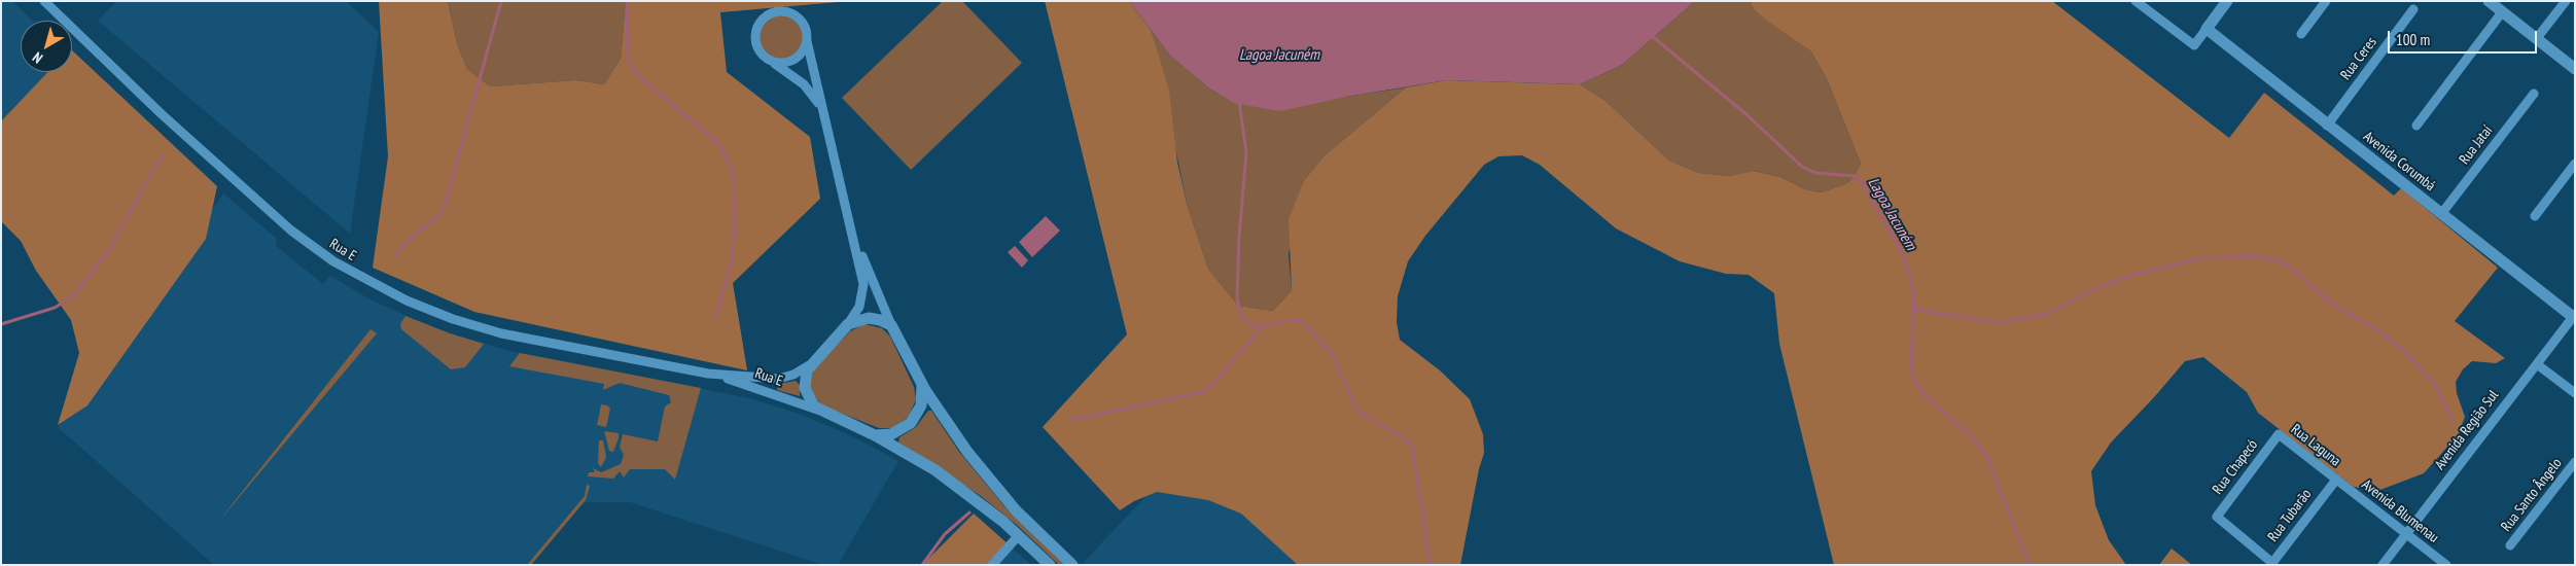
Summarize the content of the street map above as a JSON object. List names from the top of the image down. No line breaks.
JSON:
{"streets":{"street":["Rua Ceres","Rua Jataí","Avenida Corumbá","Rua E","Avenida Região Sul","Rua Laguna","Rua Chapecó","Rua Santo Ângelo","Avenida Blumenau","Rua Tubarão"]},"crossings":[["Rua Ceres","Avenida Corumbá"],["Rua Jataí","Avenida Corumbá"],["Avenida Corumbá","Avenida Região Sul"],["Avenida Região Sul","Avenida Blumenau"],["Rua Laguna","Rua Chapecó"],["Rua Laguna","Avenida Blumenau"],["Rua Laguna","Rua Tubarão"],["Rua Chapecó","Rua Tubarão"],["Avenida Blumenau","Rua Tubarão"]],"water":["Lagoa Jacuném"],"scale_bar":"100 m","north":"bottom left"}
